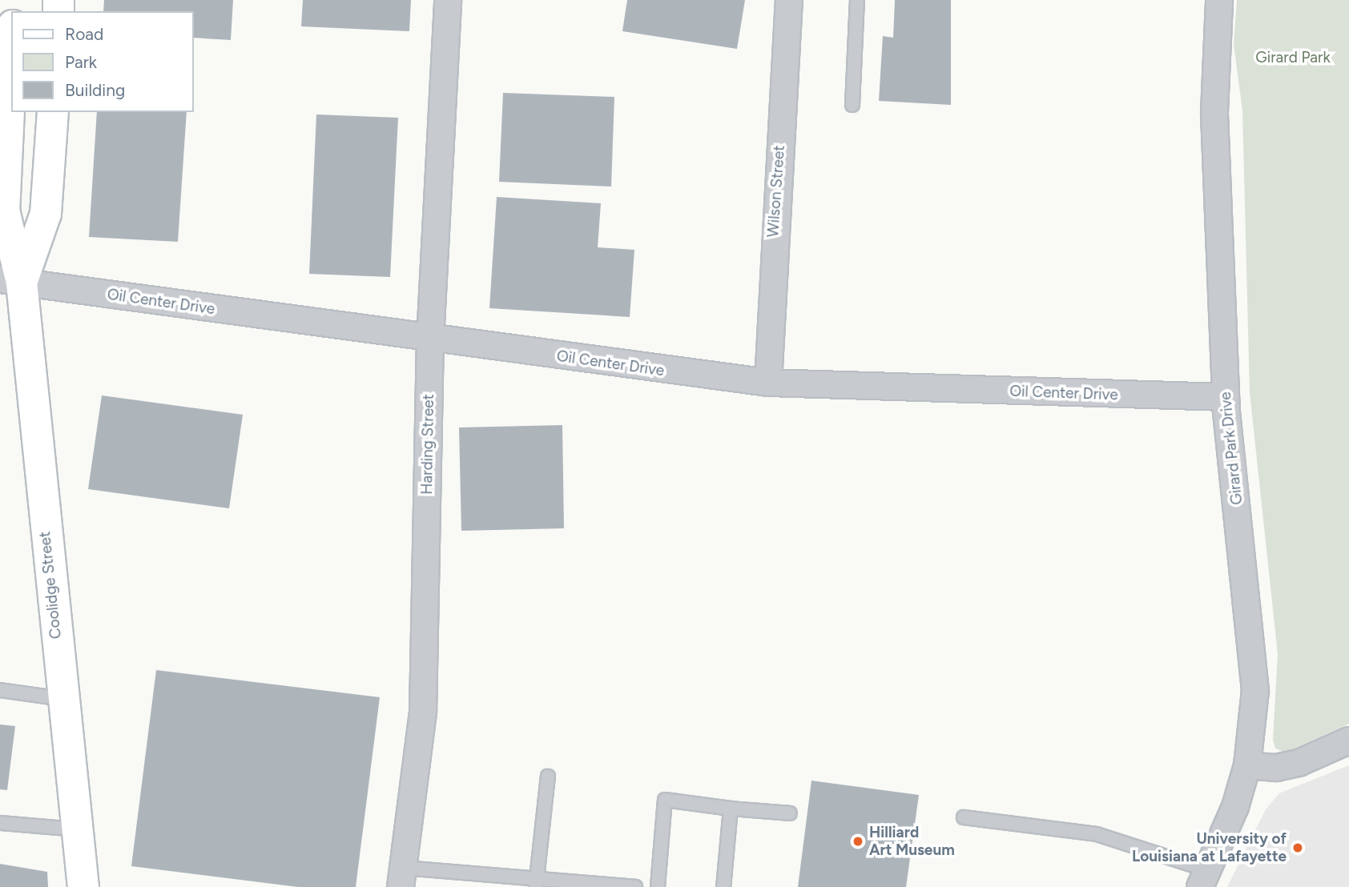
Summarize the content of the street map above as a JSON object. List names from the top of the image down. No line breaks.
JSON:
{"streets":{"street":["Wilson Street","Oil Center Drive","Harding Street","Girard Park Drive","Coolidge Street"]},"crossings":[["Wilson Street","Oil Center Drive"],["Oil Center Drive","Harding Street"],["Oil Center Drive","Girard Park Drive"],["Oil Center Drive","Coolidge Street"]],"parks":["Girard Park"],"places":["Hilliard Art Museum","University of Louisiana at Lafayette"],"legend":["Road","Park","Building"]}
